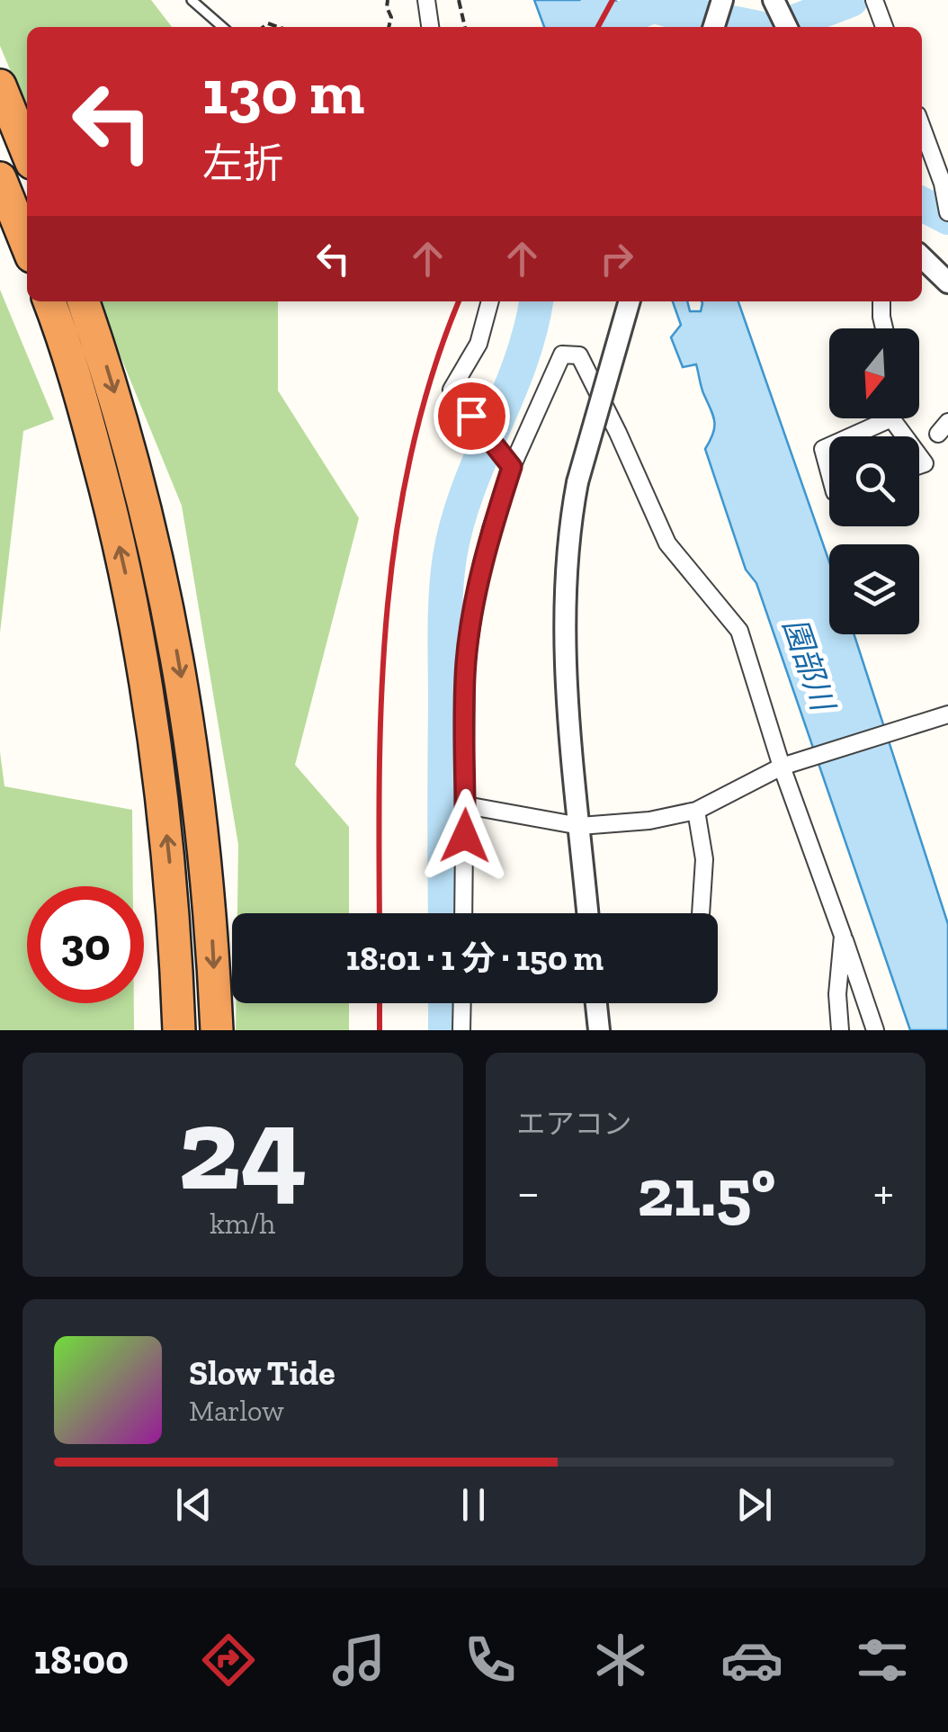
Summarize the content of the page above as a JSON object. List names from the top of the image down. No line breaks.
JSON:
{"water":["園部川"],"north":"bottom","page":{"turn":["130 m","左折"],"limit":"30","trip":"18:01 · 1 分 · 150 m","tile":[["24","km/h"],"エアコン"],"heat":["−","21.5°","+"],"song":["Slow Tide","Marlow"],"tabs":"18:00"}}
